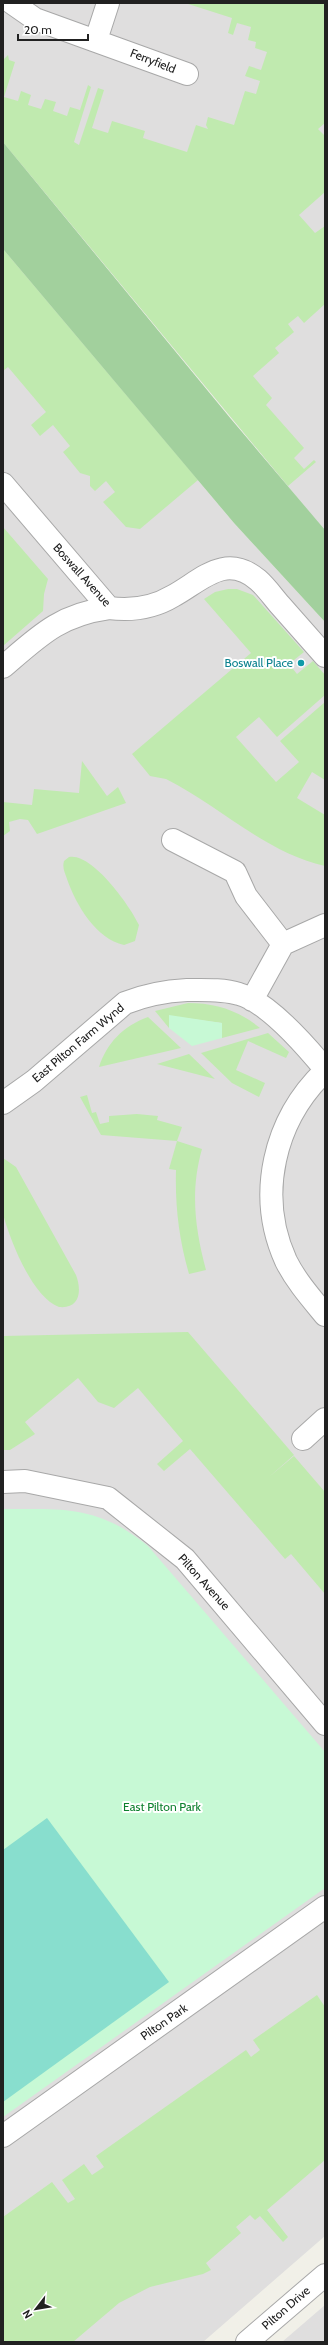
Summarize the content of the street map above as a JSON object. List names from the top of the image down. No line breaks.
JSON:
{"streets":{"street":["Ferryfield","Boswall Avenue","East Pilton Farm Wynd","Pilton Avenue","Pilton Park","Pilton Drive"]},"parks":["East Pilton Park"],"places":["Boswall Place"],"scale_bar":"20 m","north":"bottom left"}
